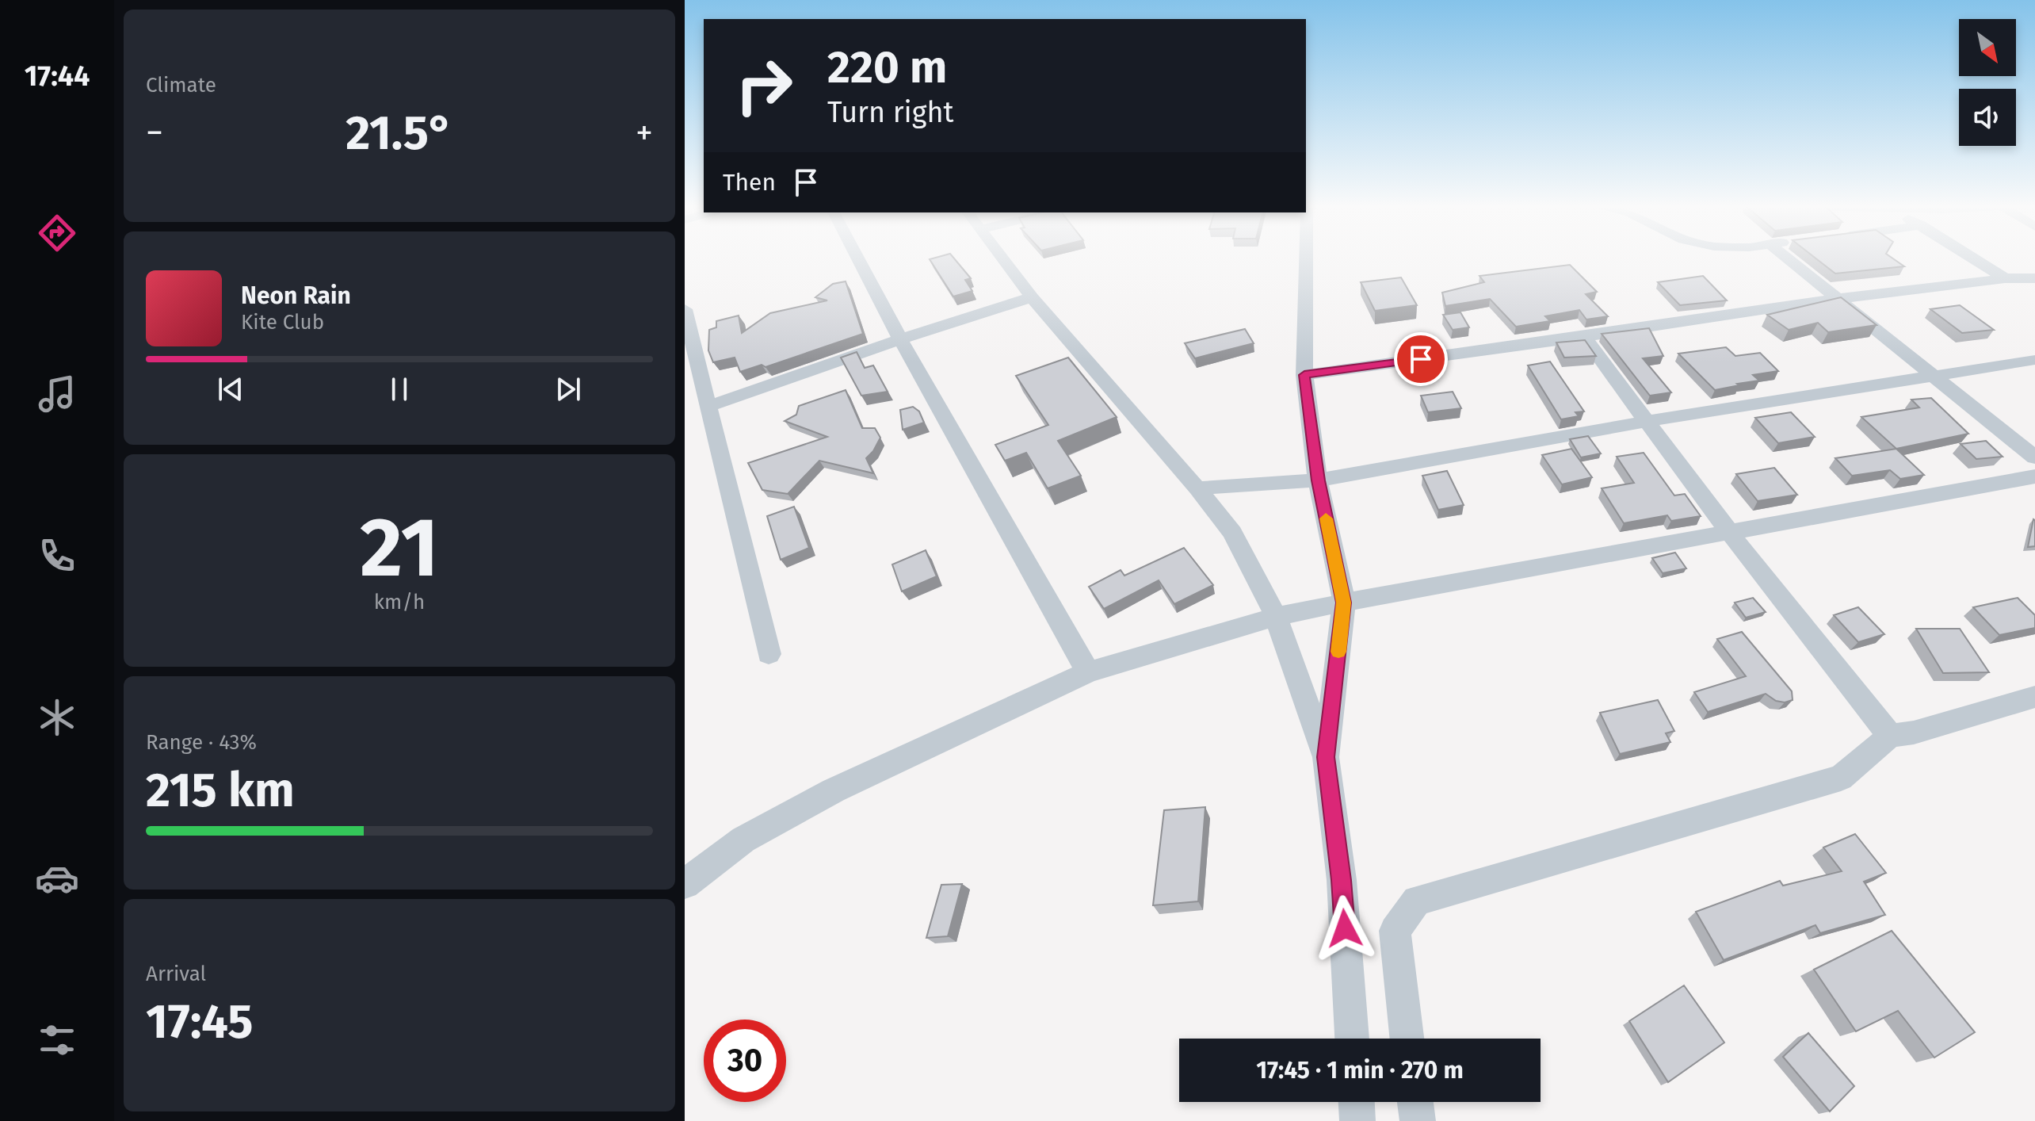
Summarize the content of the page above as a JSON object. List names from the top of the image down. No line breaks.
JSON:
{"north":"bottom right","page":{"tabs":"17:44","tile":["Climate",["21","km/h"],["Range · 43%","215 km"],["Arrival","17:45"]],"turn":["220 m","Turn right"],"heat":["−","21.5°","+"],"then":"Then","song":["Neon Rain","Kite Club"],"limit":"30","trip":"17:45 · 1 min · 270 m"}}
